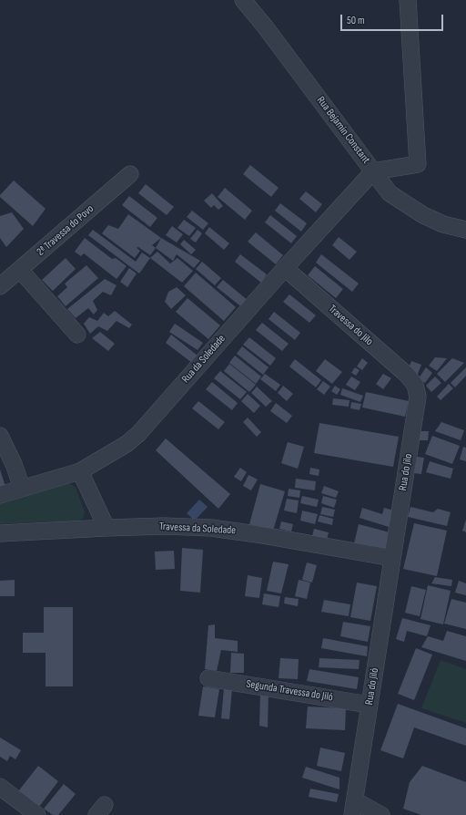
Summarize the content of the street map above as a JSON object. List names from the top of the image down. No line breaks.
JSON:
{"streets":{"street":["Rua Bejamin Constant","2ª Travessa do Povo","Travessa do Jilo","Rua da Soledade","Rua do Jilo","Travessa da Soledade","Rua do Jiló","Segunda Travessa do Jiló"]},"crossings":[["Rua Bejamin Constant","Rua da Soledade"],["Travessa do Jilo","Rua da Soledade"],["Travessa do Jilo","Rua do Jilo"],["Rua do Jilo","Travessa da Soledade"],["Rua do Jilo","Rua do Jiló"],["Travessa da Soledade","Rua do Jiló"],["Rua do Jiló","Segunda Travessa do Jiló"]],"scale_bar":"50 m"}
